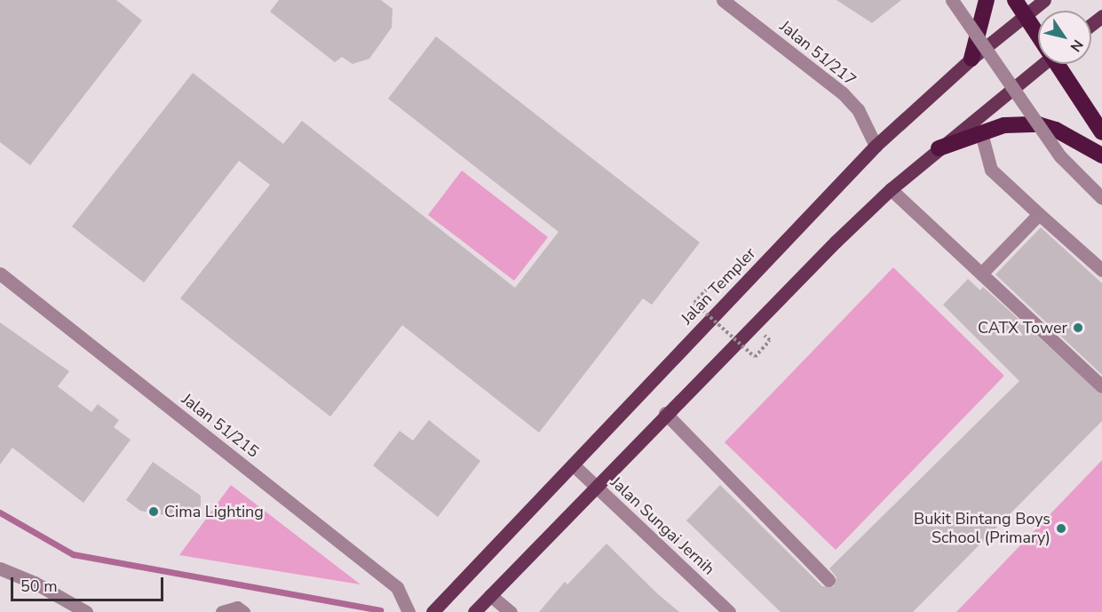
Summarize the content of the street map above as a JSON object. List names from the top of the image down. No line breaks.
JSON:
{"streets":{"main road":["Jalan Templer"],"street":["Jalan 51/217","Jalan 51/215","Jalan Sungai Jernih"]},"crossings":[["Jalan 51/217","Jalan Templer"],["Jalan Templer","Jalan Sungai Jernih"]],"places":["CATX Tower","Cima Lighting","Bukit Bintang Boys School (Primary)"],"scale_bar":"50 m","north":"bottom right"}
